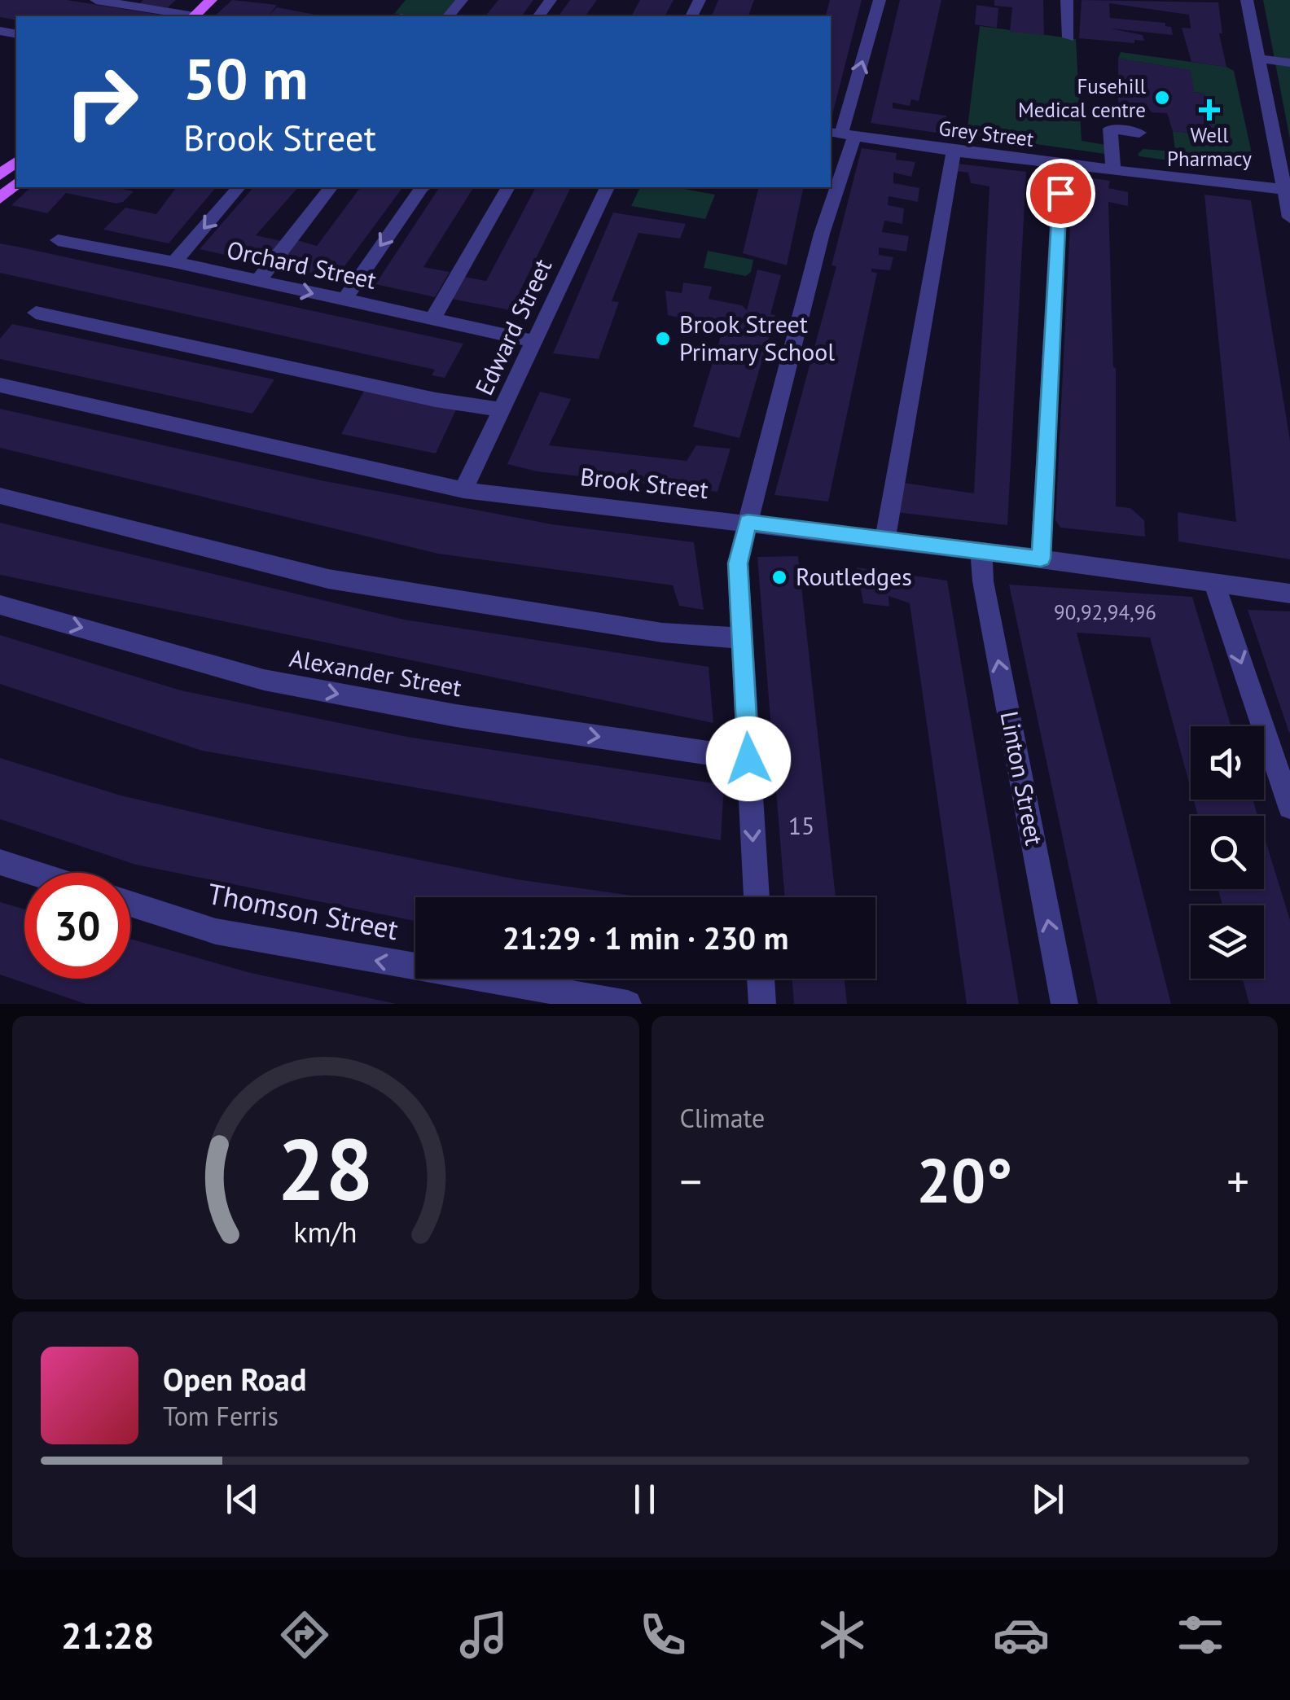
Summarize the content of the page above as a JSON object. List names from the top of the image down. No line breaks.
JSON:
{"streets":{"street":["Grey Street","Orchard Street","Edward Street","Brook Street","Alexander Street","Linton Street","Thomson Street"]},"crossings":[["Orchard Street","Edward Street"],["Edward Street","Brook Street"],["Brook Street","Linton Street"]],"one_way":["Linton Street","Thomson Street"],"places":{"other":["Fusehill Medical centre","Brook Street Primary School","Routledges"],"health":["Well Pharmacy"]},"house_numbers":["90,92,94,96","15"],"page":{"turn":["50 m","Brook Street"],"limit":"30","trip":"21:29 · 1 min · 230 m","tile":"Climate","heat":["−","20°","+"],"song":["Open Road","Tom Ferris"],"tabs":"21:28","gauge":["28","km/h"]}}
